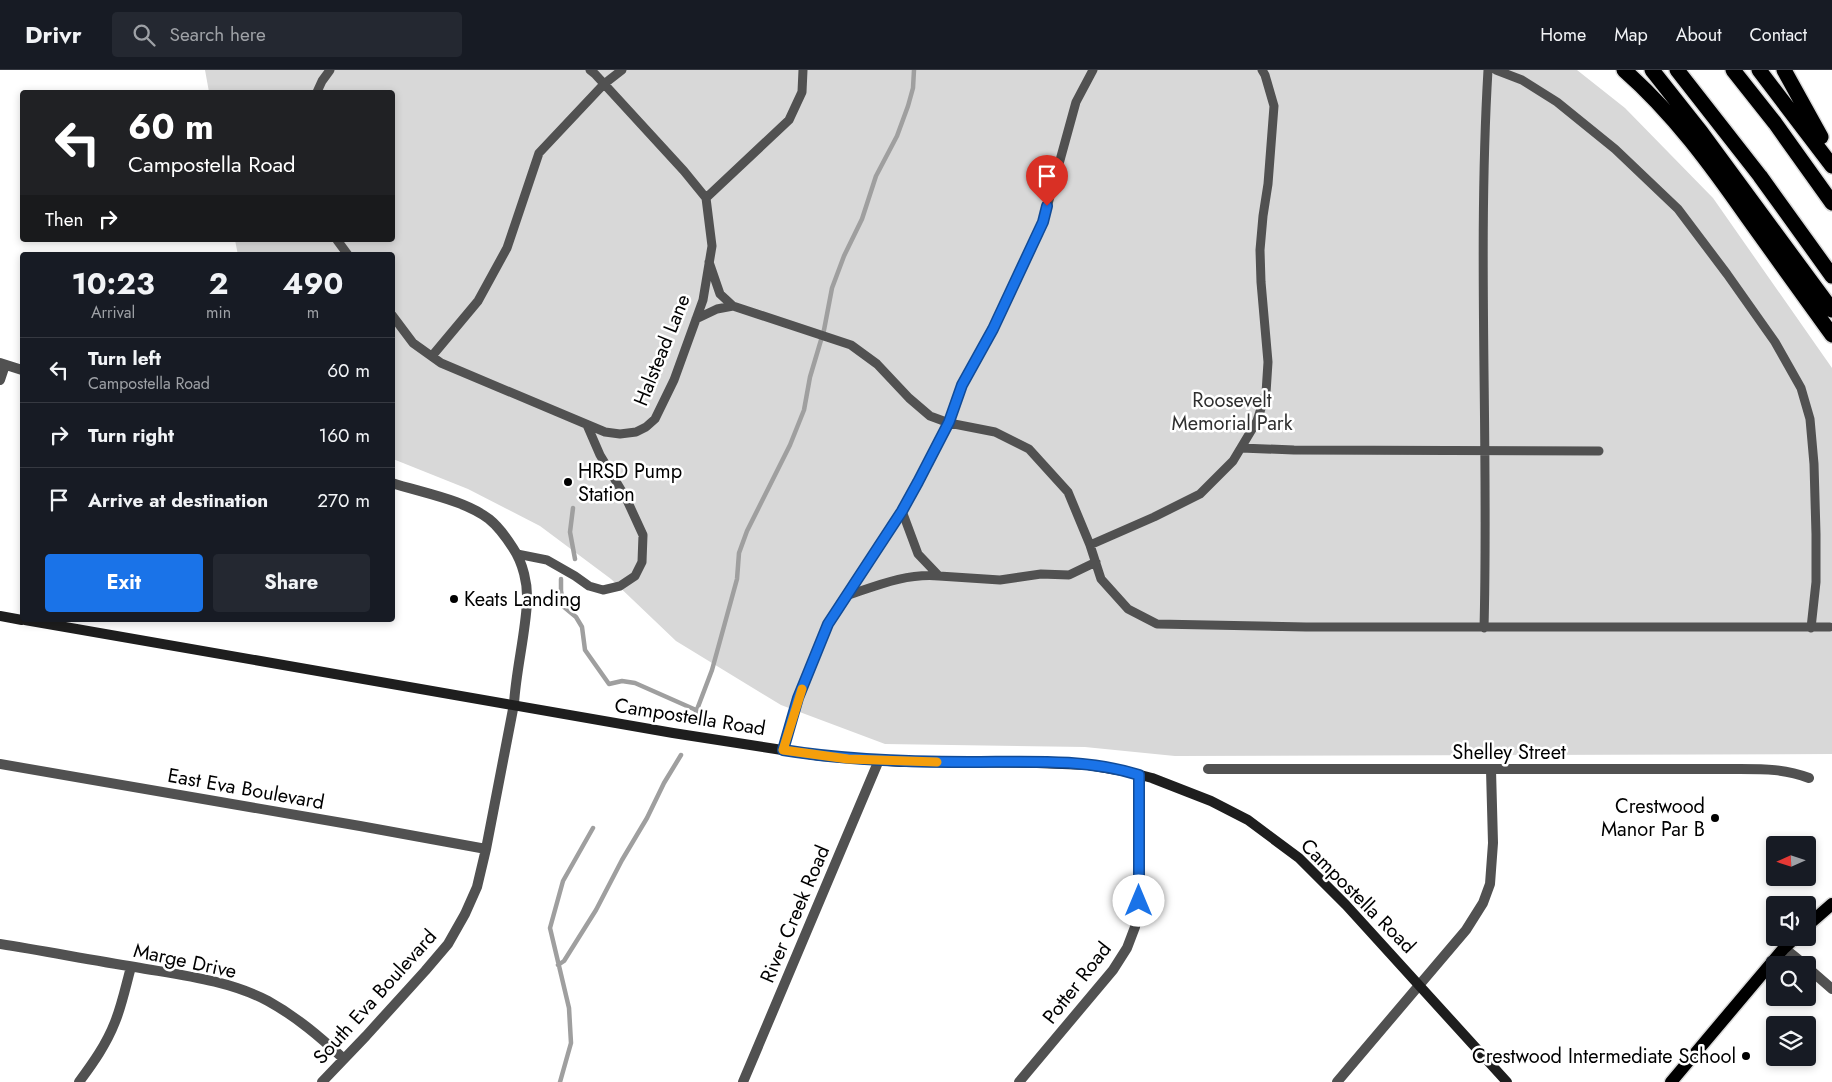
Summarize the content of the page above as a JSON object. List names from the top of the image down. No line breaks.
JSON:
{"streets":{"main road":["Campostella Road"],"street":["Shelley Street","East Eva Boulevard","River Creek Road","Marge Drive","Potter Road","South Eva Boulevard"],"lane":["Halstead Lane"]},"crossings":[["Campostella Road","River Creek Road"],["Campostella Road","Potter Road"],["Campostella Road","South Eva Boulevard"],["East Eva Boulevard","South Eva Boulevard"],["Marge Drive","South Eva Boulevard"]],"parks":["Roosevelt Memorial Park"],"places":["HRSD Pump Station","Keats Landing","Crestwood Manor Par B","Crestwood Intermediate School"],"north":"left","page":{"header":"Drivr","search":"Search here","nav":["Home","Map","About","Contact"],"turn":["60 m","Campostella Road"],"then":"Then","eta":["10:23","Arrival","2","min","490","m"],"list":[{"name":"Turn left","note":"Campostella Road","value":"60 m"},{"name":"Turn right","value":"160 m"},{"name":"Arrive at destination","value":"270 m"}],"buttons":["Exit","Share"]}}
